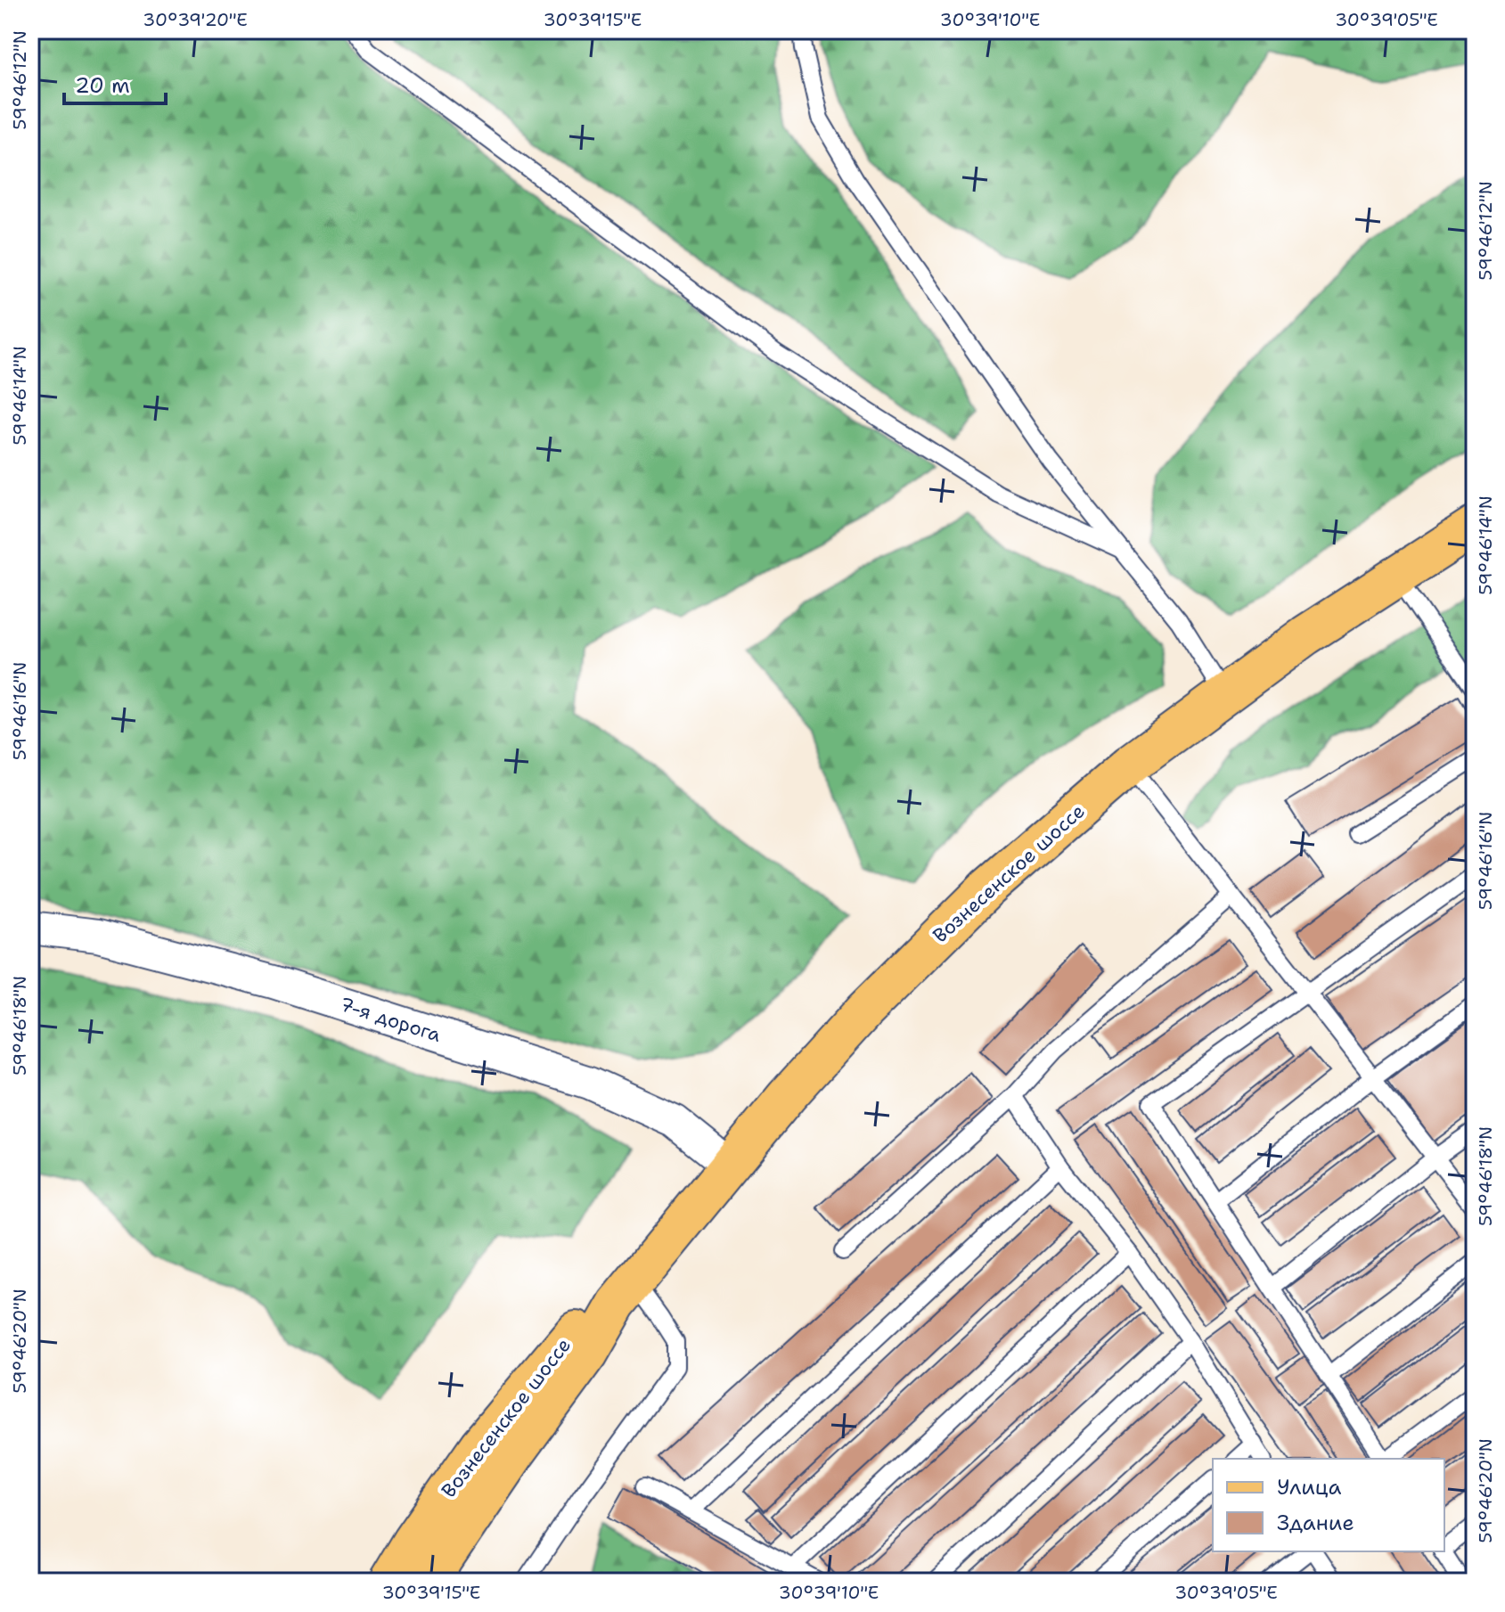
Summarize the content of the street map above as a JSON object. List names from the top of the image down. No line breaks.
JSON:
{"streets":{"main road":["Вознесенское шоссе"],"street":["7-я дорога"]},"crossings":[["Вознесенское шоссе","7-я дорога"]],"legend":["Улица","Здание"],"scale_bar":"20 m","coordinates":["30°39'20\"E","30°39'15\"E","30°39'10\"E","30°39'05\"E","59°46'12\"N","59°46'14\"N","59°46'16\"N","59°46'18\"N","59°46'20\"N"]}
